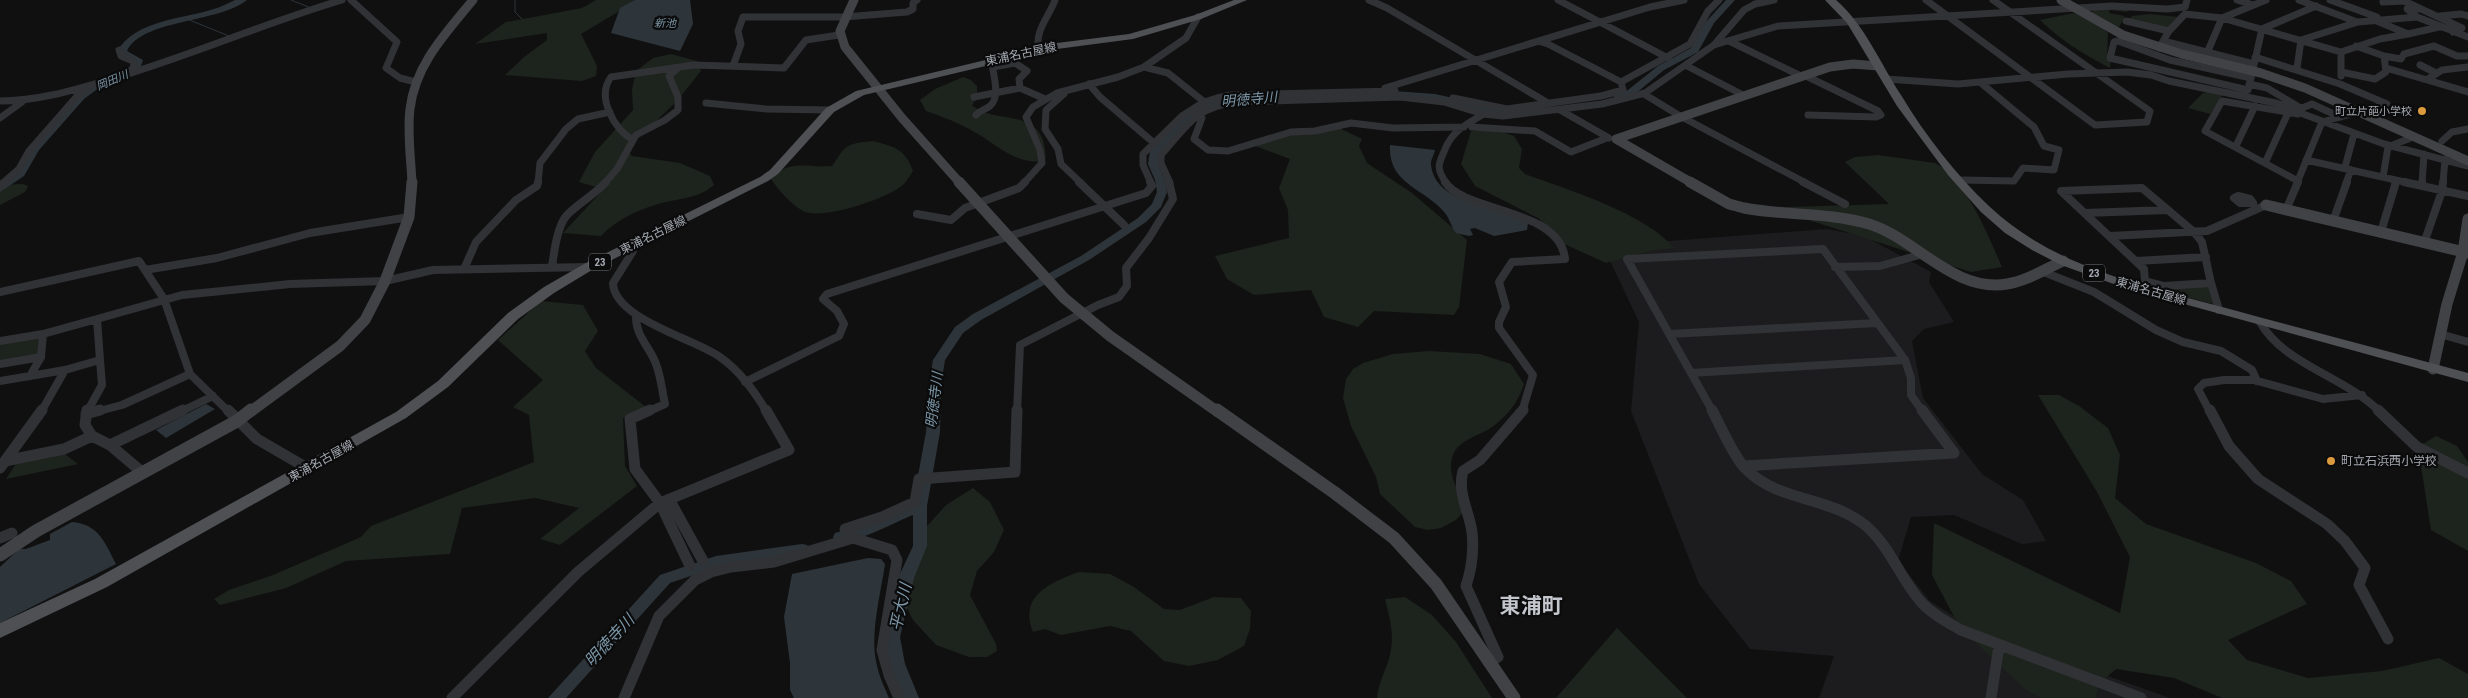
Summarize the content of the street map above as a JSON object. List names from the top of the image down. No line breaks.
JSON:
{"streets":{"main road":["東浦名古屋線","23"]},"districts":["東浦町"],"water":["新池","岡田川","明徳寺川","平大川"],"places":["町立片葩小学校","町立石浜西小学校"]}
